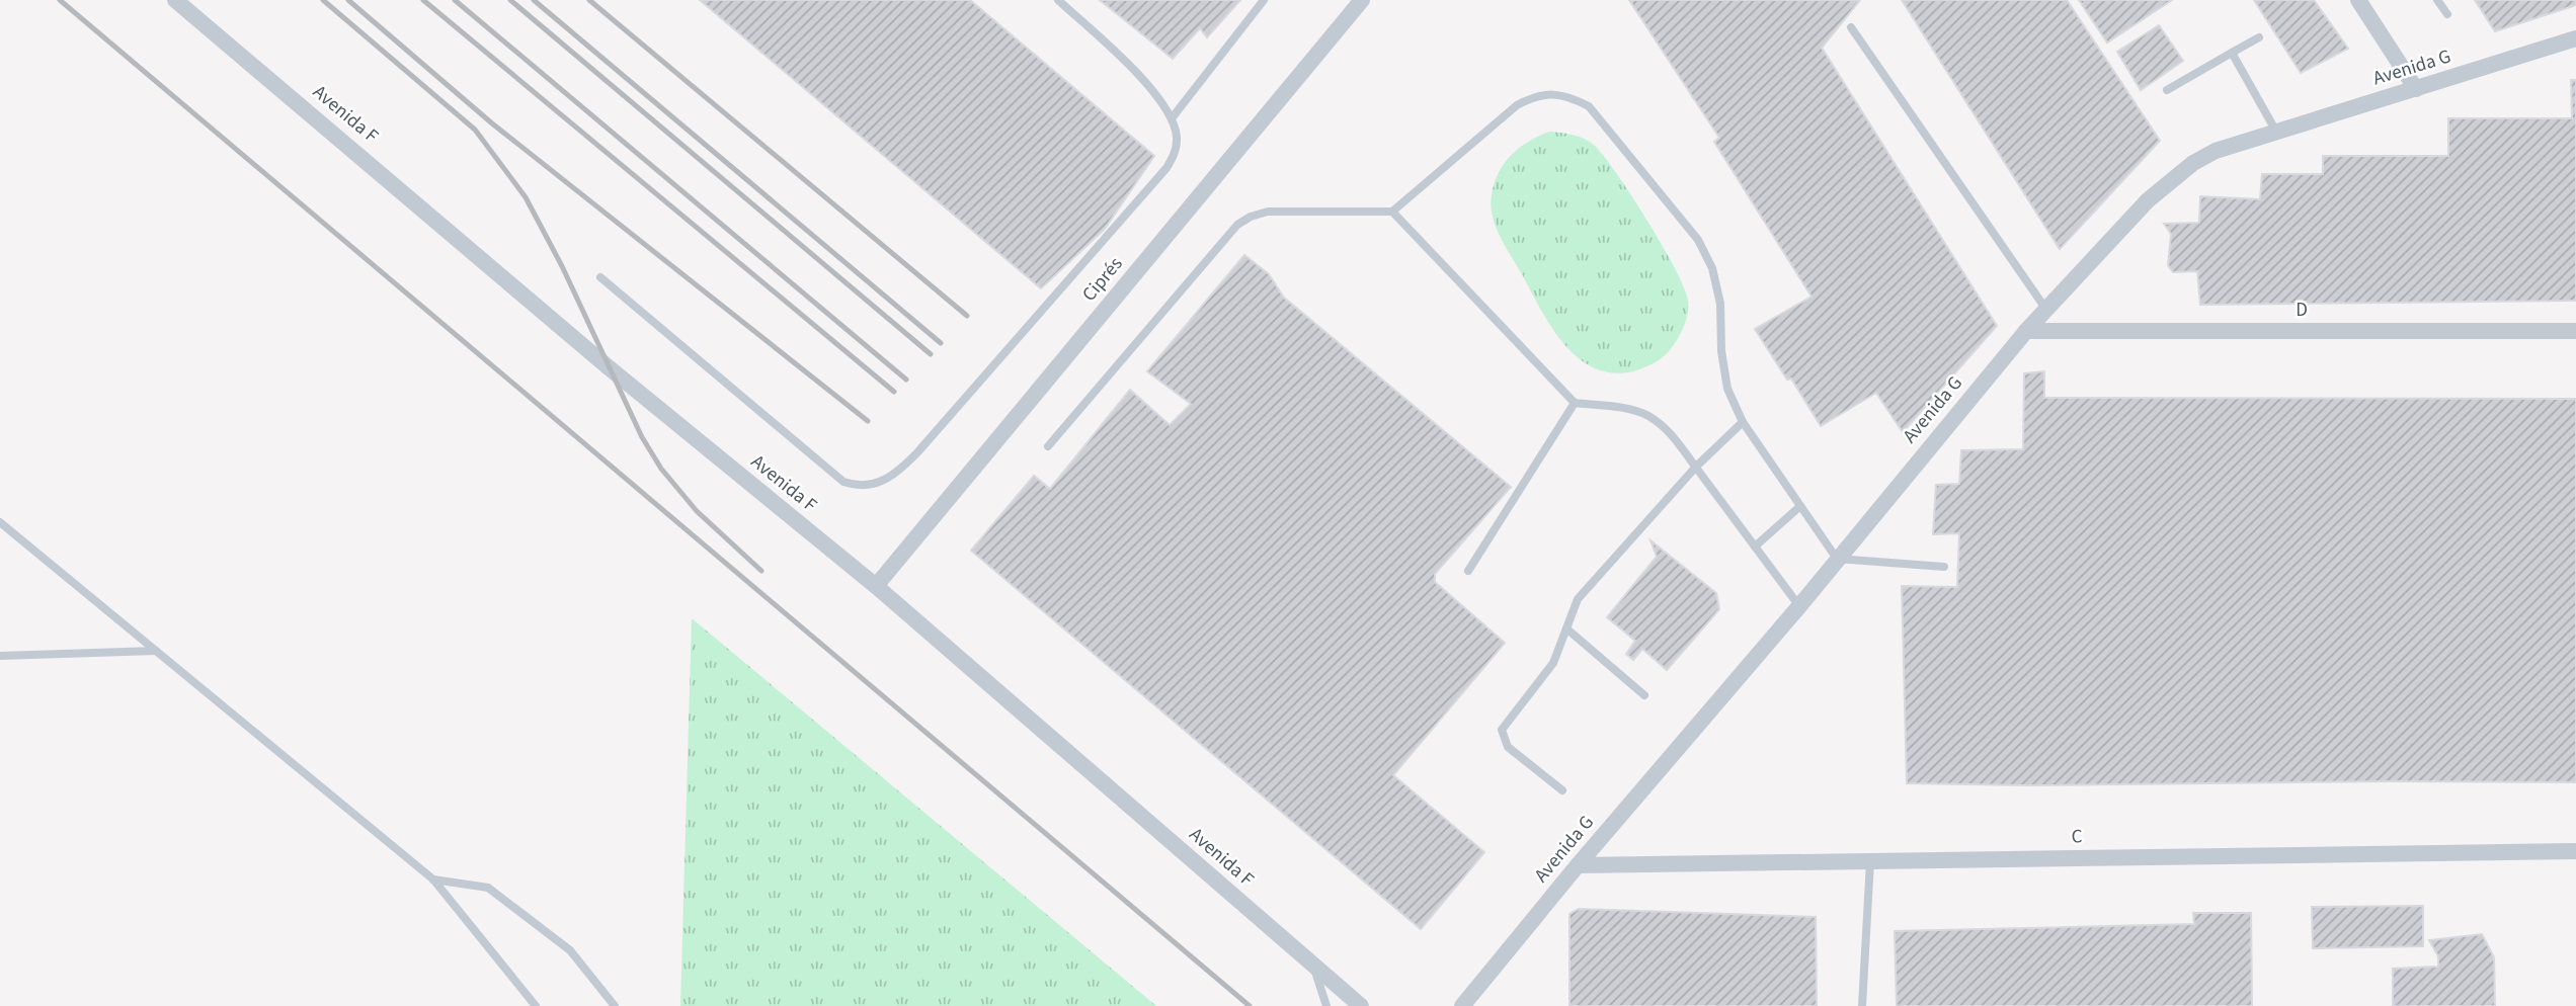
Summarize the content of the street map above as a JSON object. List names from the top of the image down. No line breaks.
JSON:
{"streets":{"street":["Avenida G","Avenida F","Ciprés","D","C"]},"crossings":[["Avenida G","D"],["Avenida G","C"],["Avenida F","Ciprés"]]}
